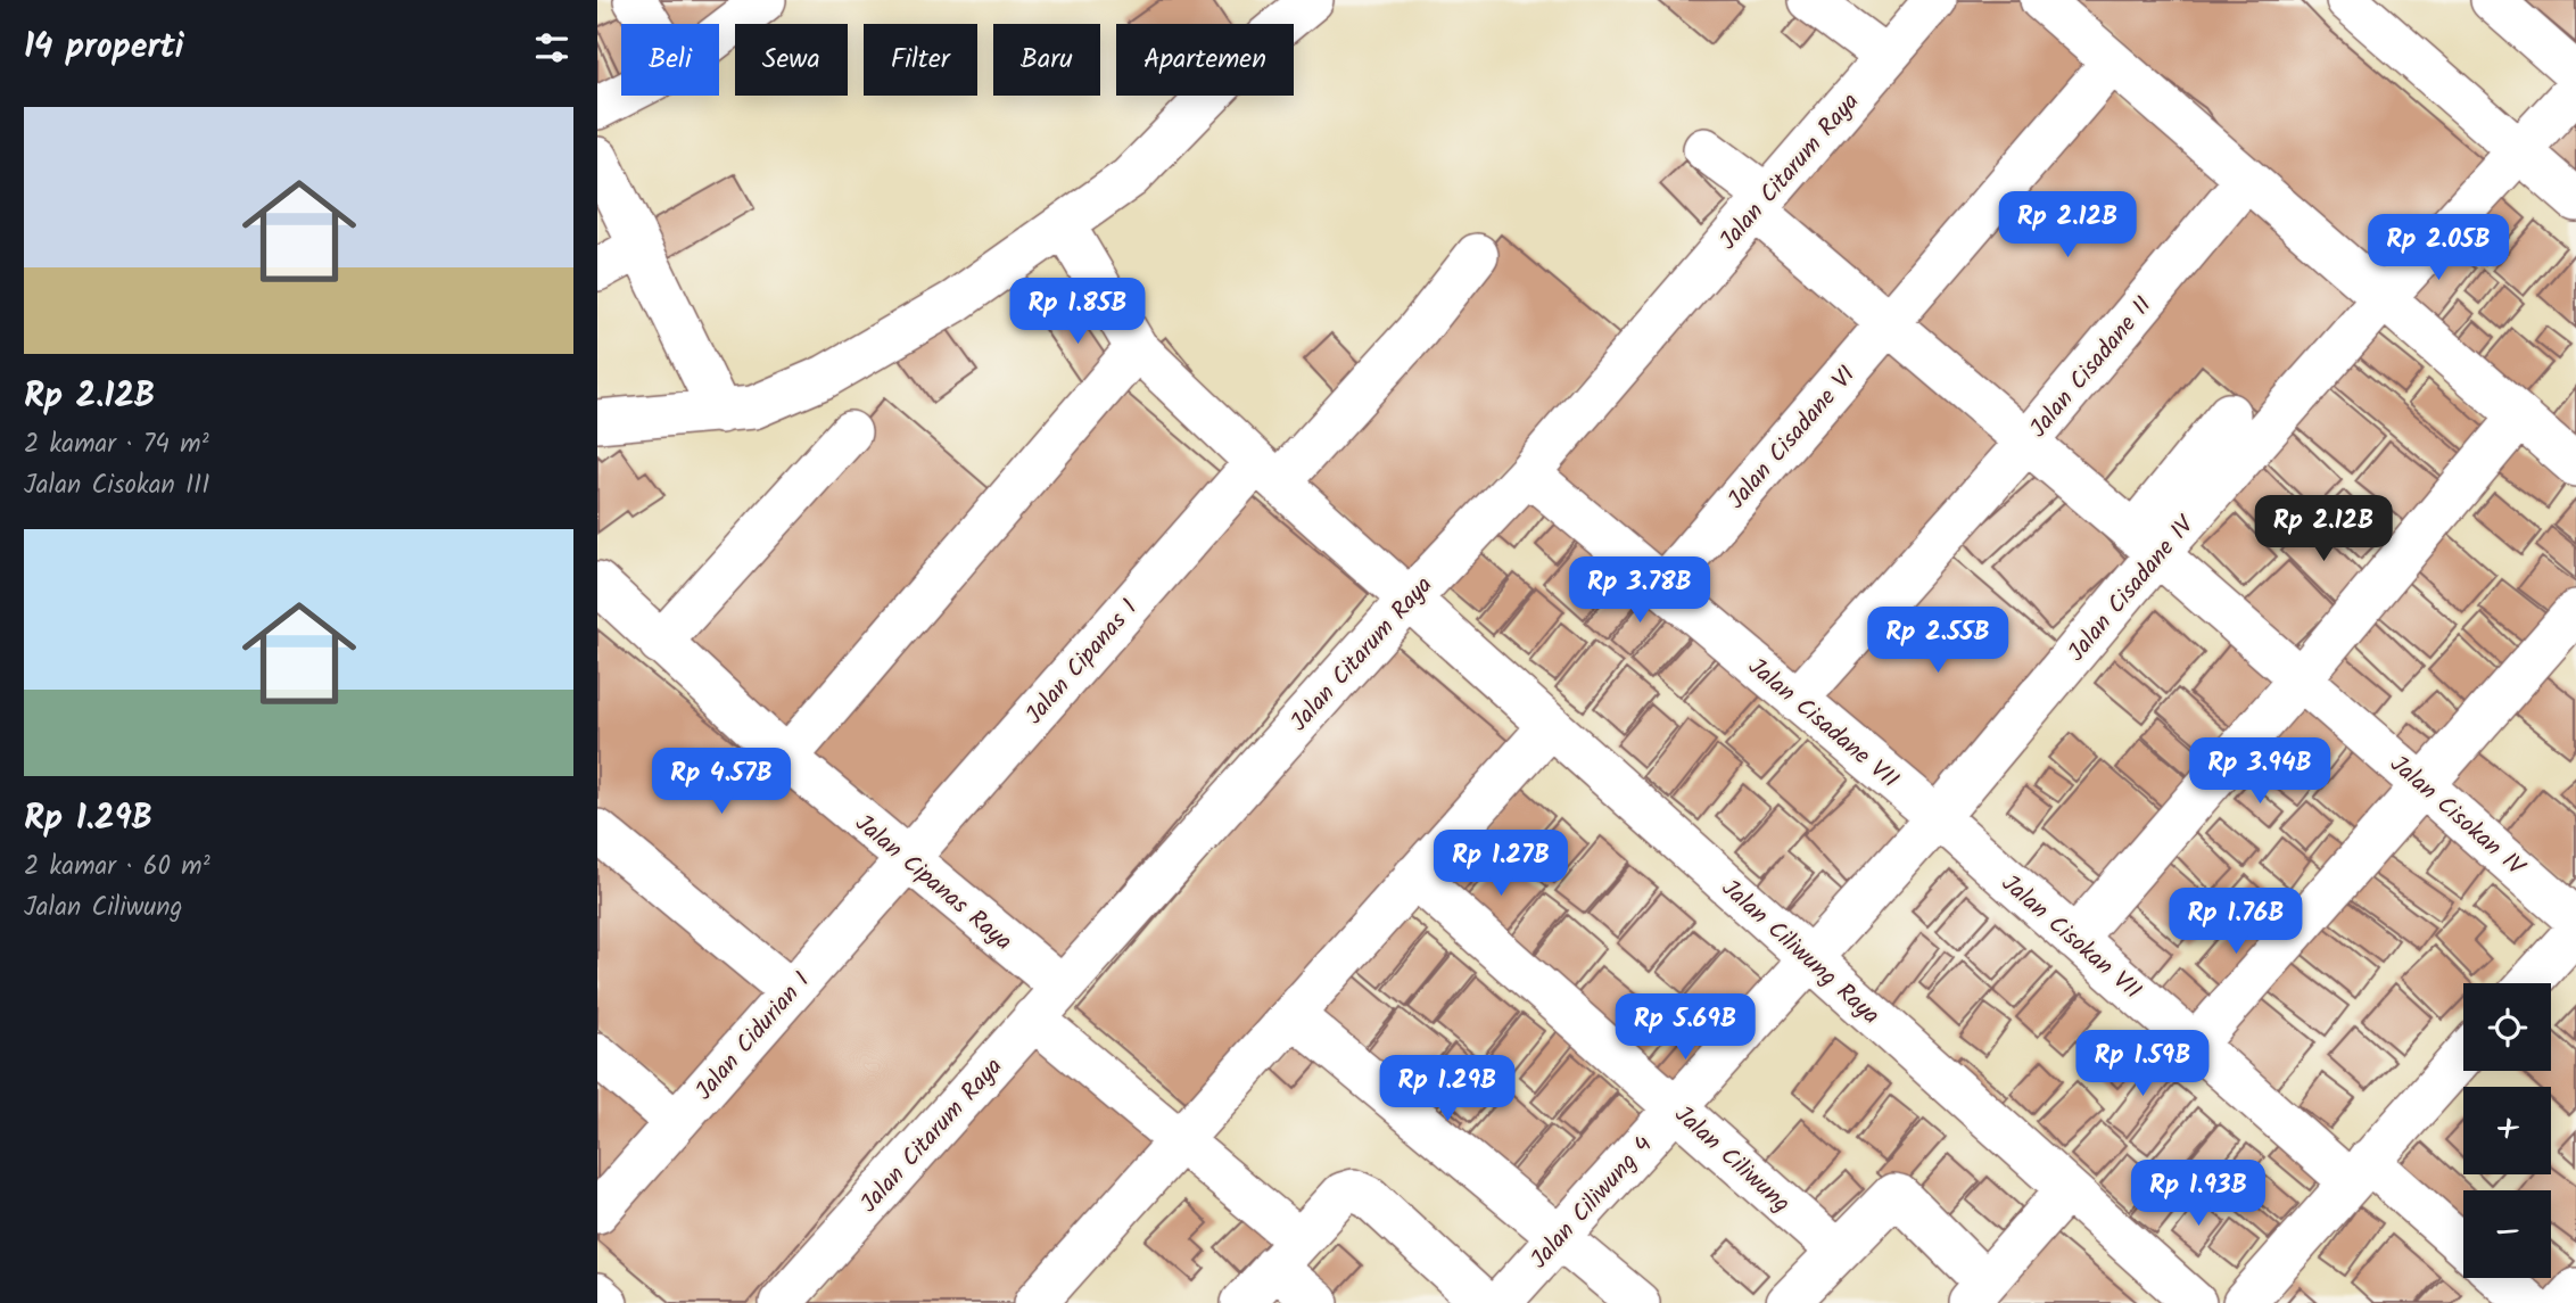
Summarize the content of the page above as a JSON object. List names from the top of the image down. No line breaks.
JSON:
{"streets":{"street":["Jalan Citarum Raya","Jalan Cisadane II","Jalan Cisadane VI","Jalan Cisadane IV","Jalan Cipanas 1","Jalan Cisadane VII","Jalan Cisokan IV","Jalan Cipanas Raya","Jalan Cisokan VII","Jalan Ciliwung Raya","Jalan Cidurian I","Jalan Ciliwung","Jalan Ciliwung 4"]},"crossings":[["Jalan Citarum Raya","Jalan Cisadane VII"],["Jalan Citarum Raya","Jalan Cisokan IV"],["Jalan Citarum Raya","Jalan Cipanas Raya"],["Jalan Citarum Raya","Jalan Ciliwung Raya"],["Jalan Cisadane II","Jalan Cisadane VII"],["Jalan Cisadane II","Jalan Cisokan IV"],["Jalan Cisadane VI","Jalan Cisadane VII"],["Jalan Cisadane VI","Jalan Cisokan IV"],["Jalan Cisadane IV","Jalan Cisadane VII"],["Jalan Cisadane IV","Jalan Cisokan IV"],["Jalan Cisadane IV","Jalan Cisokan VII"],["Jalan Cisadane IV","Jalan Ciliwung Raya"],["Jalan Cisadane IV","Jalan Ciliwung 4"],["Jalan Cipanas 1","Jalan Cipanas Raya"],["Jalan Cipanas 1","Jalan Ciliwung Raya"],["Jalan Cipanas 1","Jalan Cidurian I"],["Jalan Cisadane VII","Jalan Cisokan VII"],["Jalan Cipanas Raya","Jalan Cidurian I"],["Jalan Ciliwung Raya","Jalan Ciliwung 4"],["Jalan Ciliwung","Jalan Ciliwung 4"]],"page":{"heading":"14 properti","chip":["Beli","Sewa","Filter","Baru","Apartemen"],"list":[{"name":"Rp 2.12B","note":"2 kamar · 74 m² · Jalan Cisokan III"},{"name":"Rp 1.29B","note":"2 kamar · 60 m² · Jalan Ciliwung"}],"price":["Rp 2.12B","Rp 2.05B","Rp 1.85B","Rp 2.12B","Rp 3.78B","Rp 2.55B","Rp 3.94B","Rp 4.57B","Rp 1.27B","Rp 1.76B","Rp 5.69B","Rp 1.59B","Rp 1.29B","Rp 1.93B"],"map_buttons":["+","−"]}}
